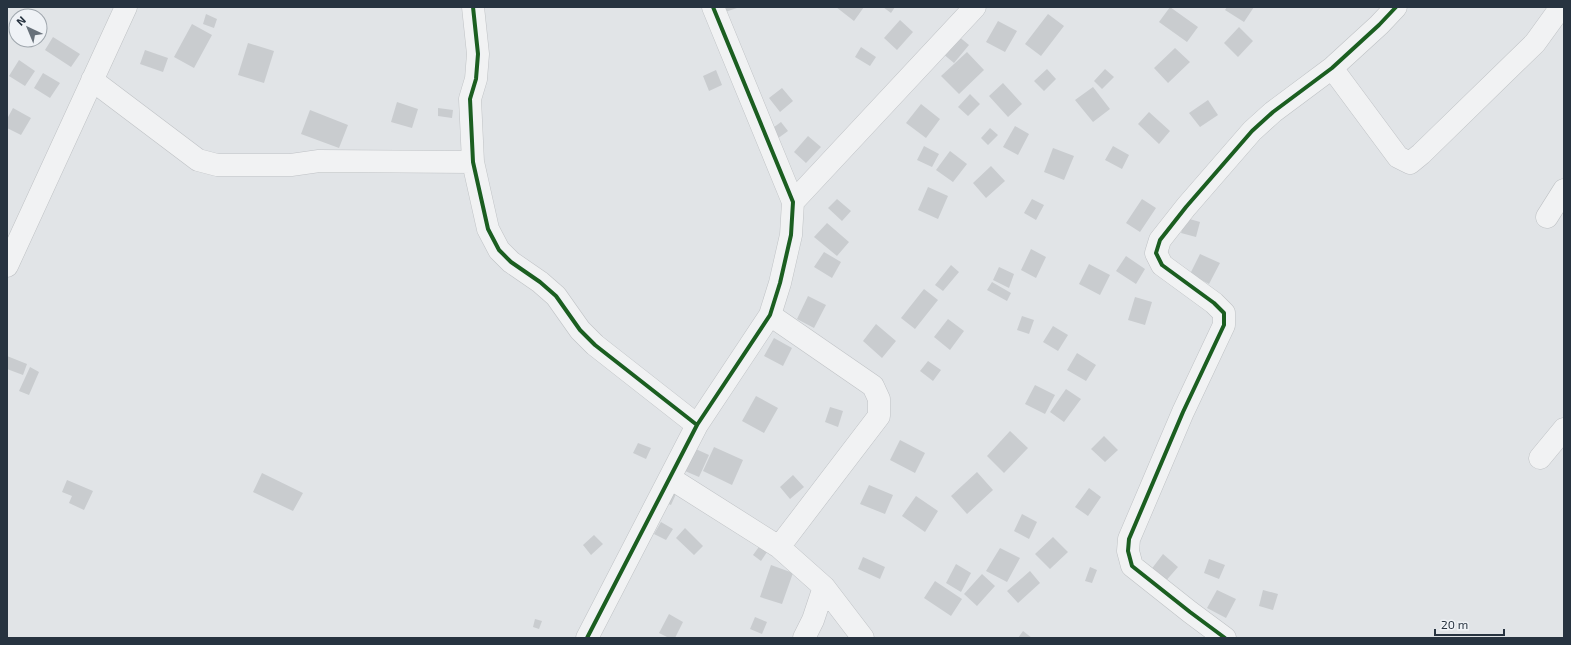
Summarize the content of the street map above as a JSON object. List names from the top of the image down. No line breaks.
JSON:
{"scale_bar":"20 m","north":"top left"}
